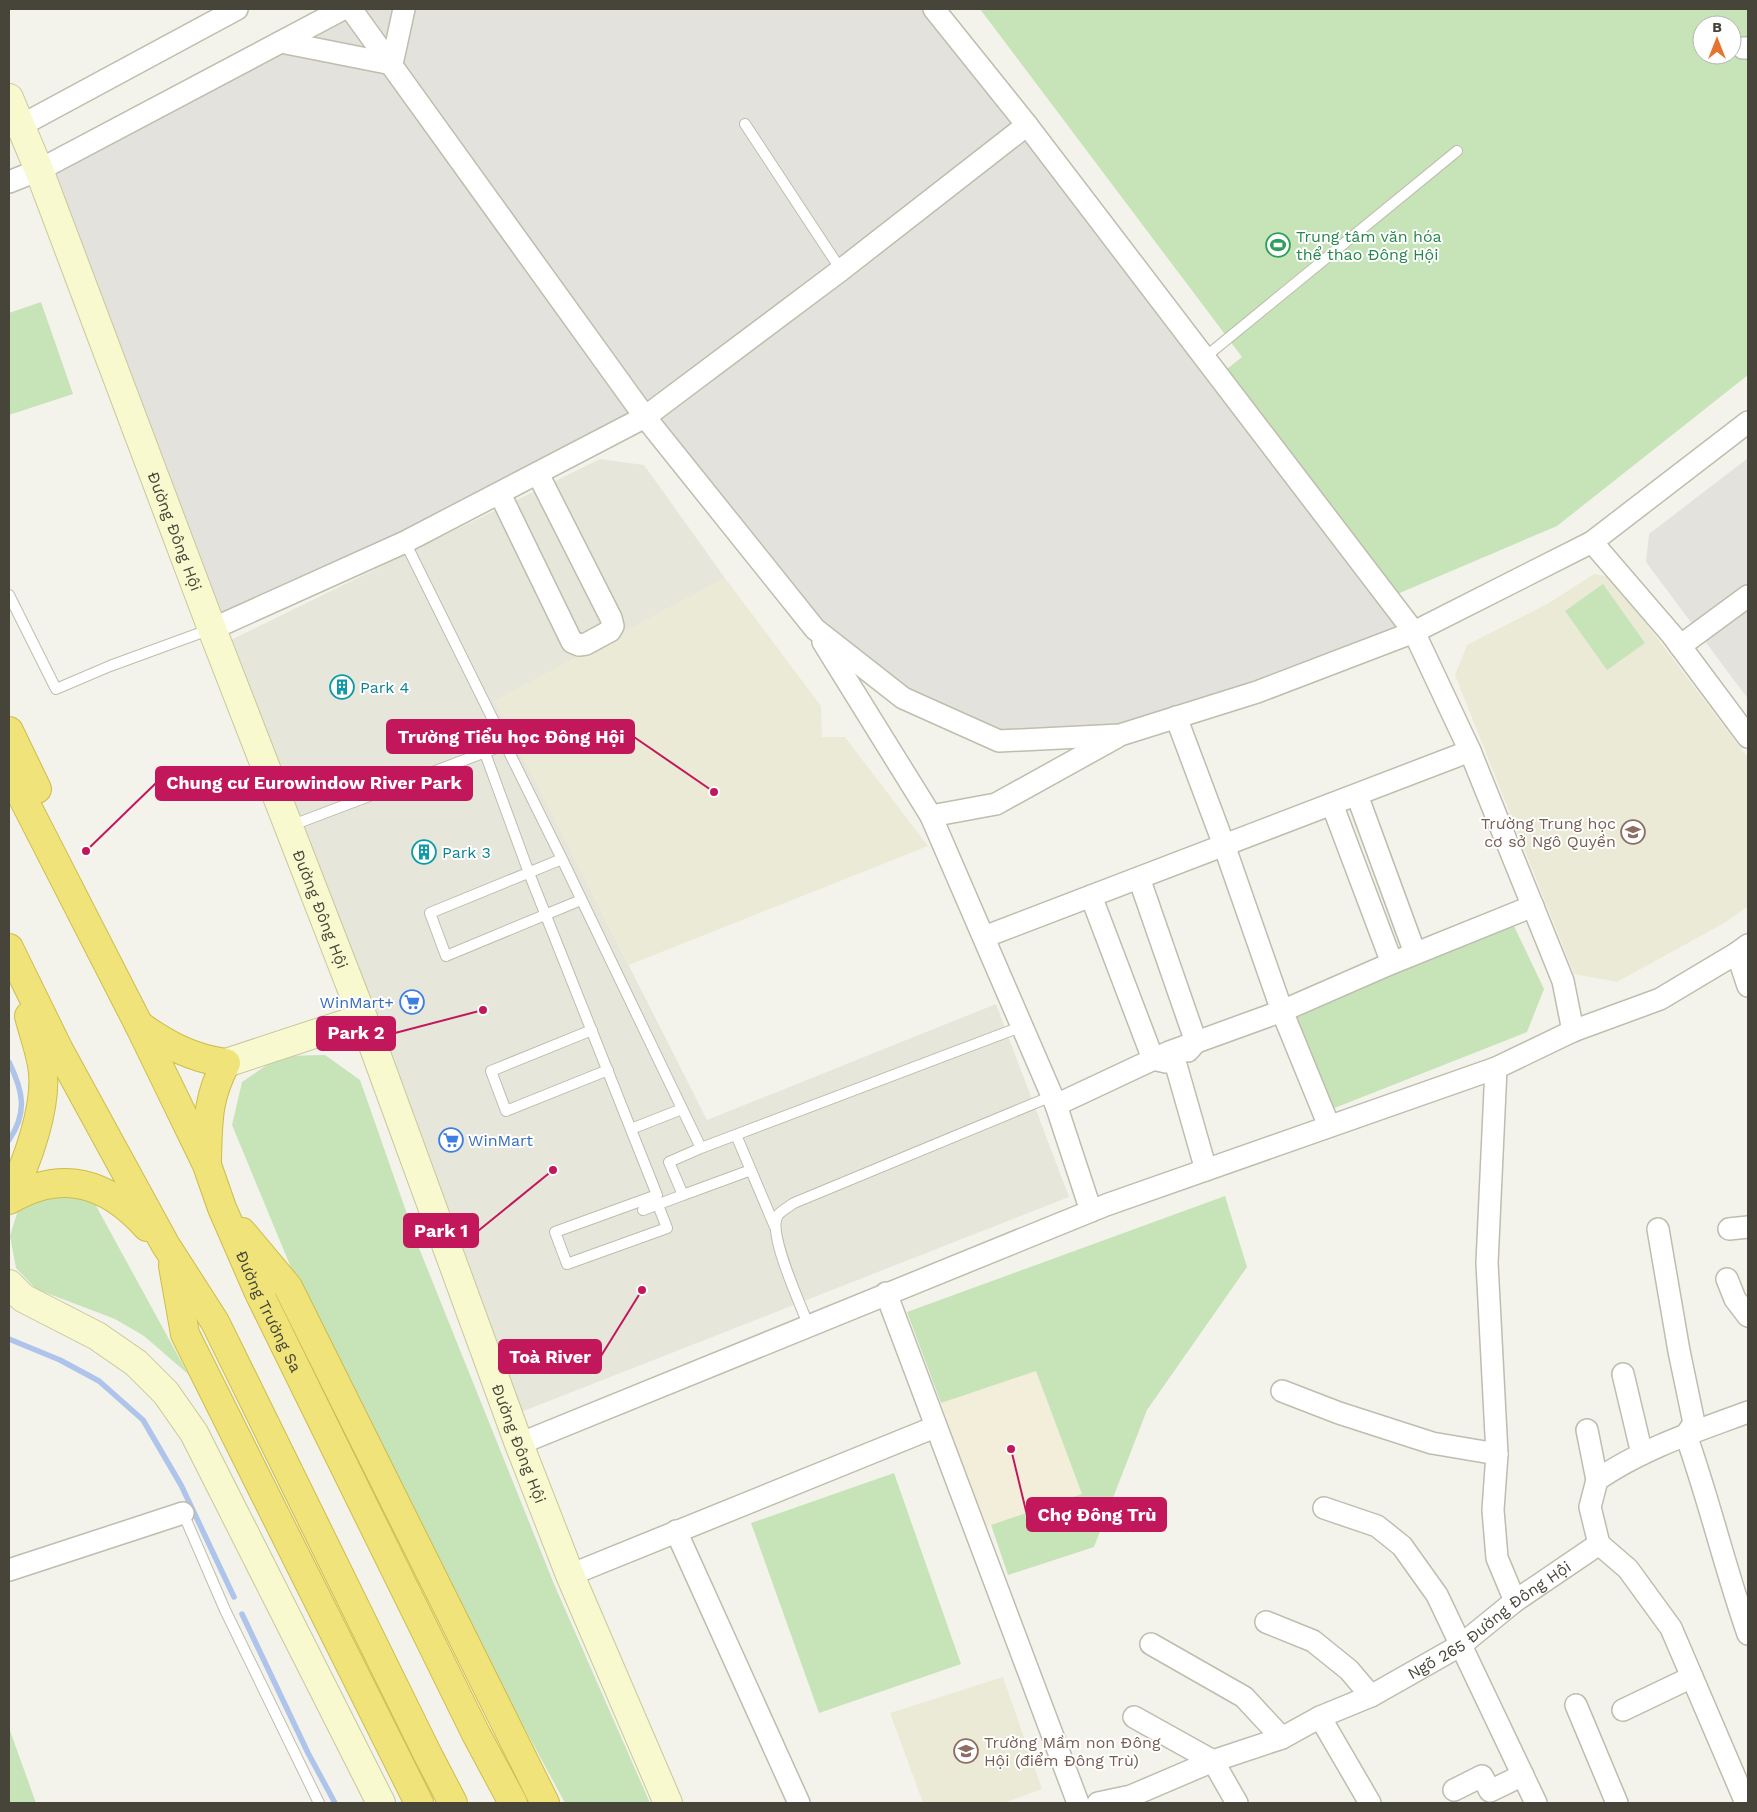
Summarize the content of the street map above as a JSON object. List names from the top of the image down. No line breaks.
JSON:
{"streets":{"highway":["Đường Trường Sa"],"street":["Đường Đông Hội","Ngõ 265 Đường Đông Hội"]},"places":{"sports":["Trung tâm văn hóa thể thao Đông Hội"],"building":["Park 4","Park 3"],"other":["Trường Tiểu học Đông Hội","Chung cư Eurowindow River Park","Park 2","Park 1","Toà River","Chợ Đông Trù"],"school or university":["Trường Trung học cơ sở Ngô Quyền","Trường Mầm non Đông Hội (điểm Đông Trù)"],"supermarket":["WinMart+","WinMart"]},"north":"top"}
